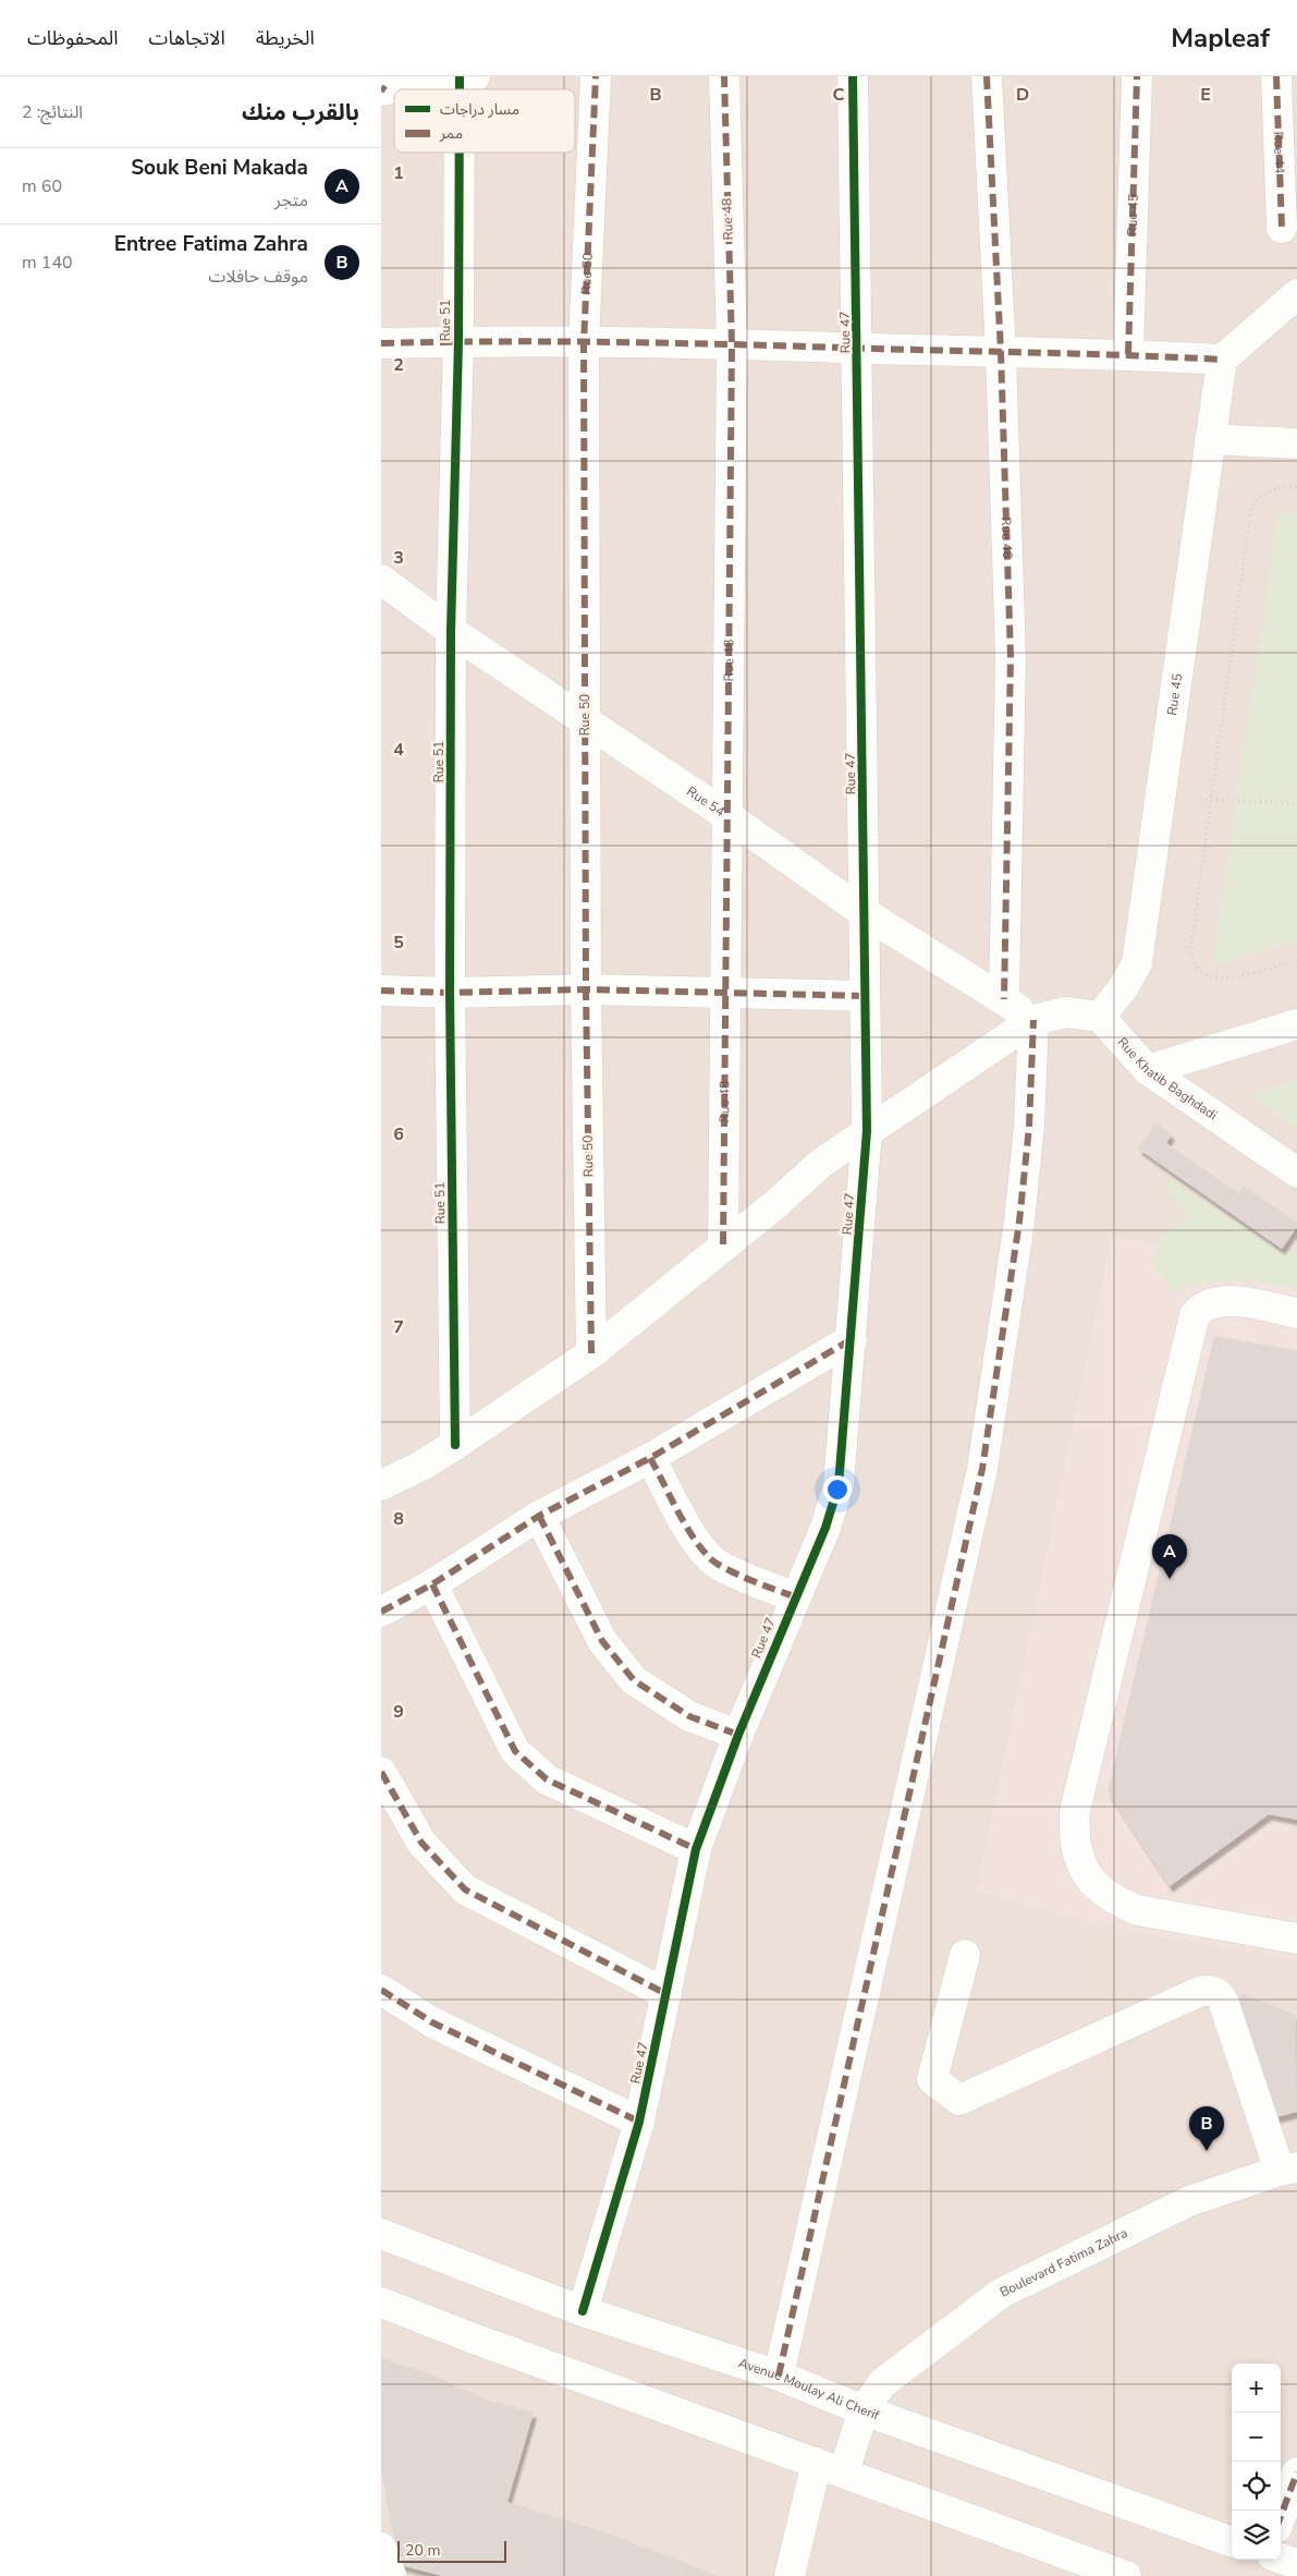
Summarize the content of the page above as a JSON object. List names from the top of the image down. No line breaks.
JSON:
{"streets":{"street":["Rue 44","Rue 45","Rue 48","Rue 50","Rue 51","Rue 47","Rue 46","Rue 54","Rue Khatib Baghdadi","Boulevard Fatima Zahra","Avenue Moulay Ali Cherif"]},"crossings":[["Rue 45","Rue Khatib Baghdadi"],["Rue 48","Rue 54"],["Rue 50","Rue 54"],["Rue 51","Rue 54"],["Rue 47","Rue 54"],["Rue 47","Avenue Moulay Ali Cherif"],["Rue 46","Rue 54"],["Boulevard Fatima Zahra","Avenue Moulay Ali Cherif"]],"legend":["مسار دراجات","ممر"],"scale_bar":"20 m","page":{"header":"Mapleaf","nav":["الخريطة","الاتجاهات","المحفوظات"],"heading":["بالقرب منك","النتائج: 2"],"list":[{"mark":"A","name":"Souk Beni Makada","note":"متجر","value":"60 m"},{"mark":"B","name":"Entree Fatima Zahra","note":"موقف حافلات","value":"140 m"}],"pins":["A","B"],"map_buttons":["+","−"],"scale":"20 m"},"grid":{"columns":["B","C","D","E"],"rows":["1","2","3","4","5","6","7","8","9"]}}
